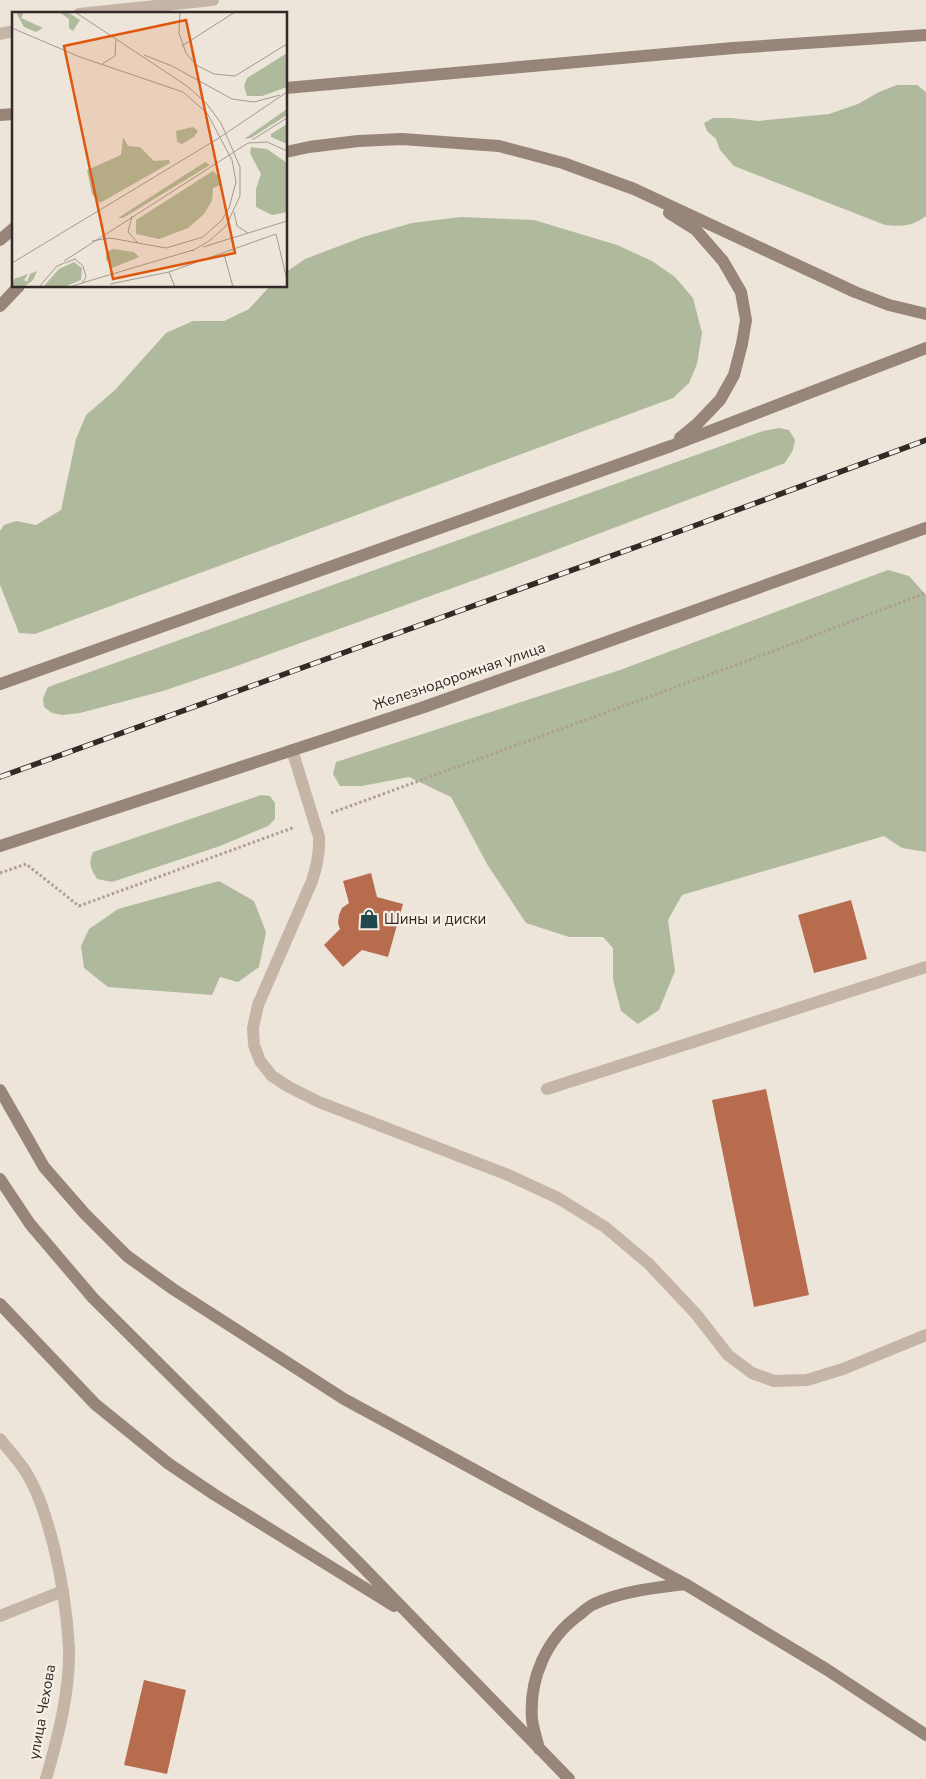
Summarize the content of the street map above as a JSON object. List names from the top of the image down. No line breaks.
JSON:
{"streets":{"street":["Железнодорожная улица","улица Чехова"]},"places":{"shop":["Шины и диски"]}}
